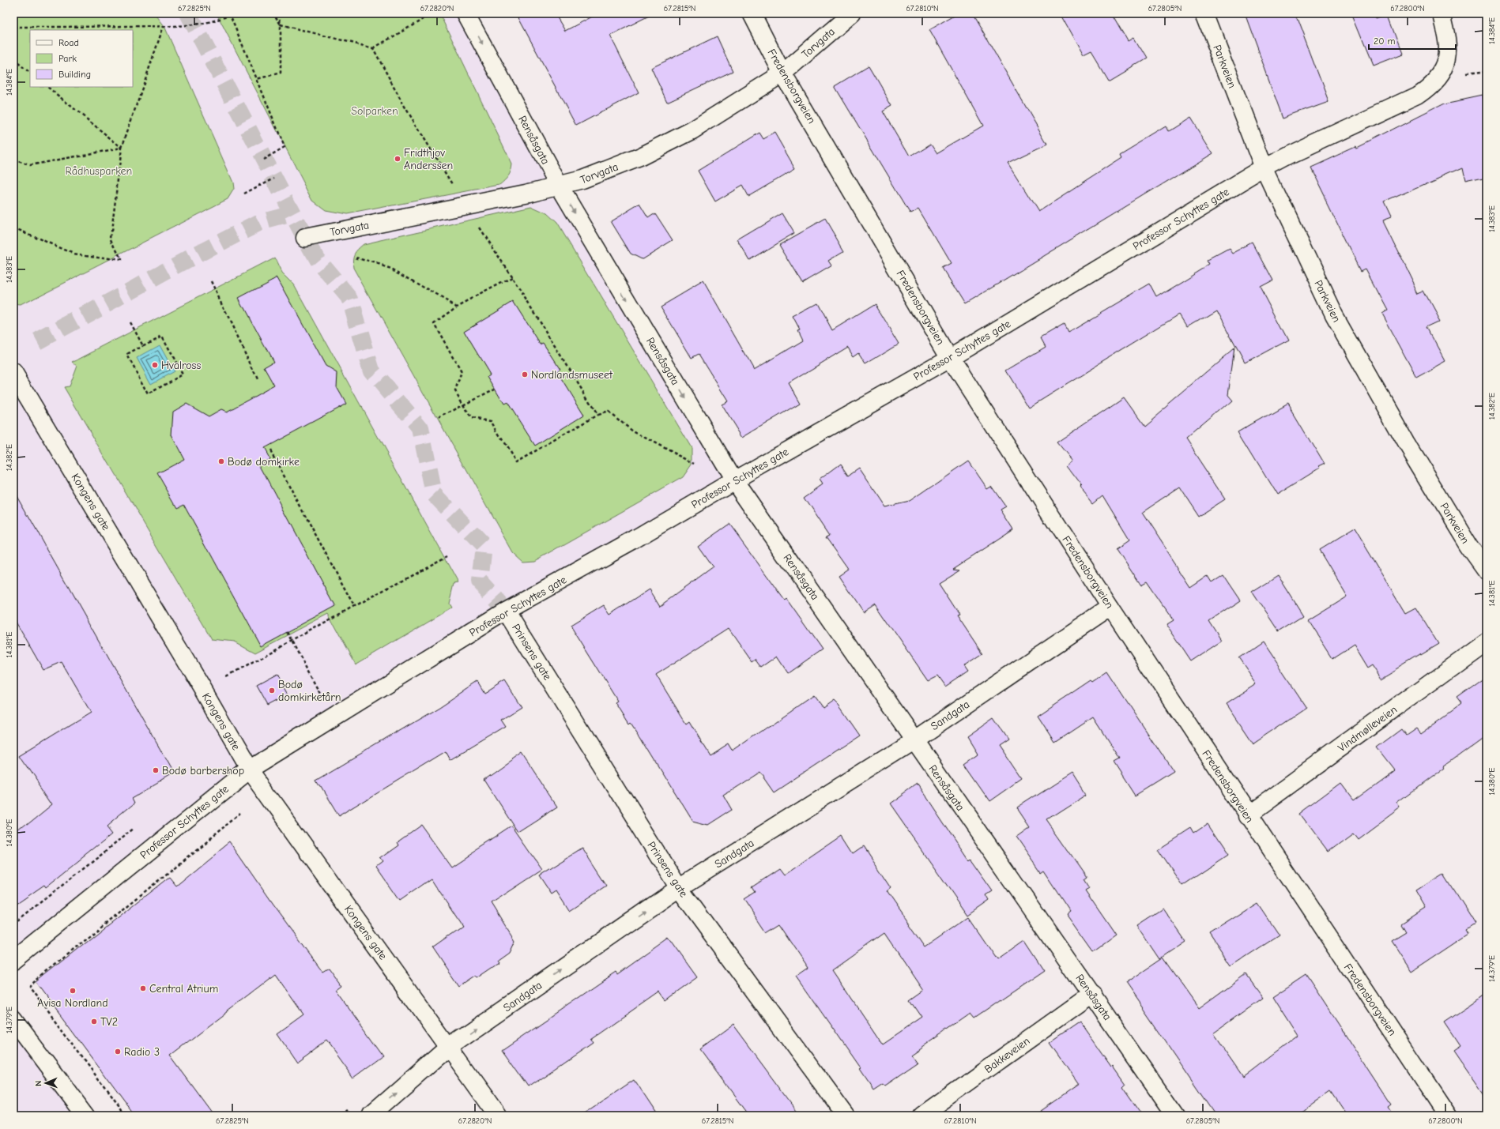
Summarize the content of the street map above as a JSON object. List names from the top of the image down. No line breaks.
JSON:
{"streets":{"street":["Torvgata","Parkveien","Fredensborgveien","Rensåsgata","Professor Schyttes gate","Kongens gate","Prinsens gate","Sandgata","Vindmølleveien","Bakkeveien"]},"crossings":[["Torvgata","Fredensborgveien"],["Torvgata","Rensåsgata"],["Parkveien","Professor Schyttes gate"],["Fredensborgveien","Professor Schyttes gate"],["Fredensborgveien","Sandgata"],["Fredensborgveien","Vindmølleveien"],["Rensåsgata","Professor Schyttes gate"],["Rensåsgata","Sandgata"],["Rensåsgata","Bakkeveien"],["Professor Schyttes gate","Kongens gate"],["Professor Schyttes gate","Prinsens gate"],["Kongens gate","Sandgata"],["Prinsens gate","Sandgata"]],"one_way":["Rensåsgata","Sandgata"],"parks":["Solparken","Rådhusparken"],"places":["Fridthjov Anderssen","Hvalross","Nordlandsmuseet","Bodø domkirke","Bodø domkirketårn","Bodø barbershop","Central Atrium","Avisa Nordland","TV2","Radio 3"],"legend":["Road","Park","Building"],"scale_bar":"20 m","north":"left","coordinates":["67.2825°N","67.2820°N","67.2815°N","67.2810°N","67.2805°N","67.2800°N","14.384°E","14.383°E","14.382°E","14.381°E","14.380°E","14.379°E"]}
